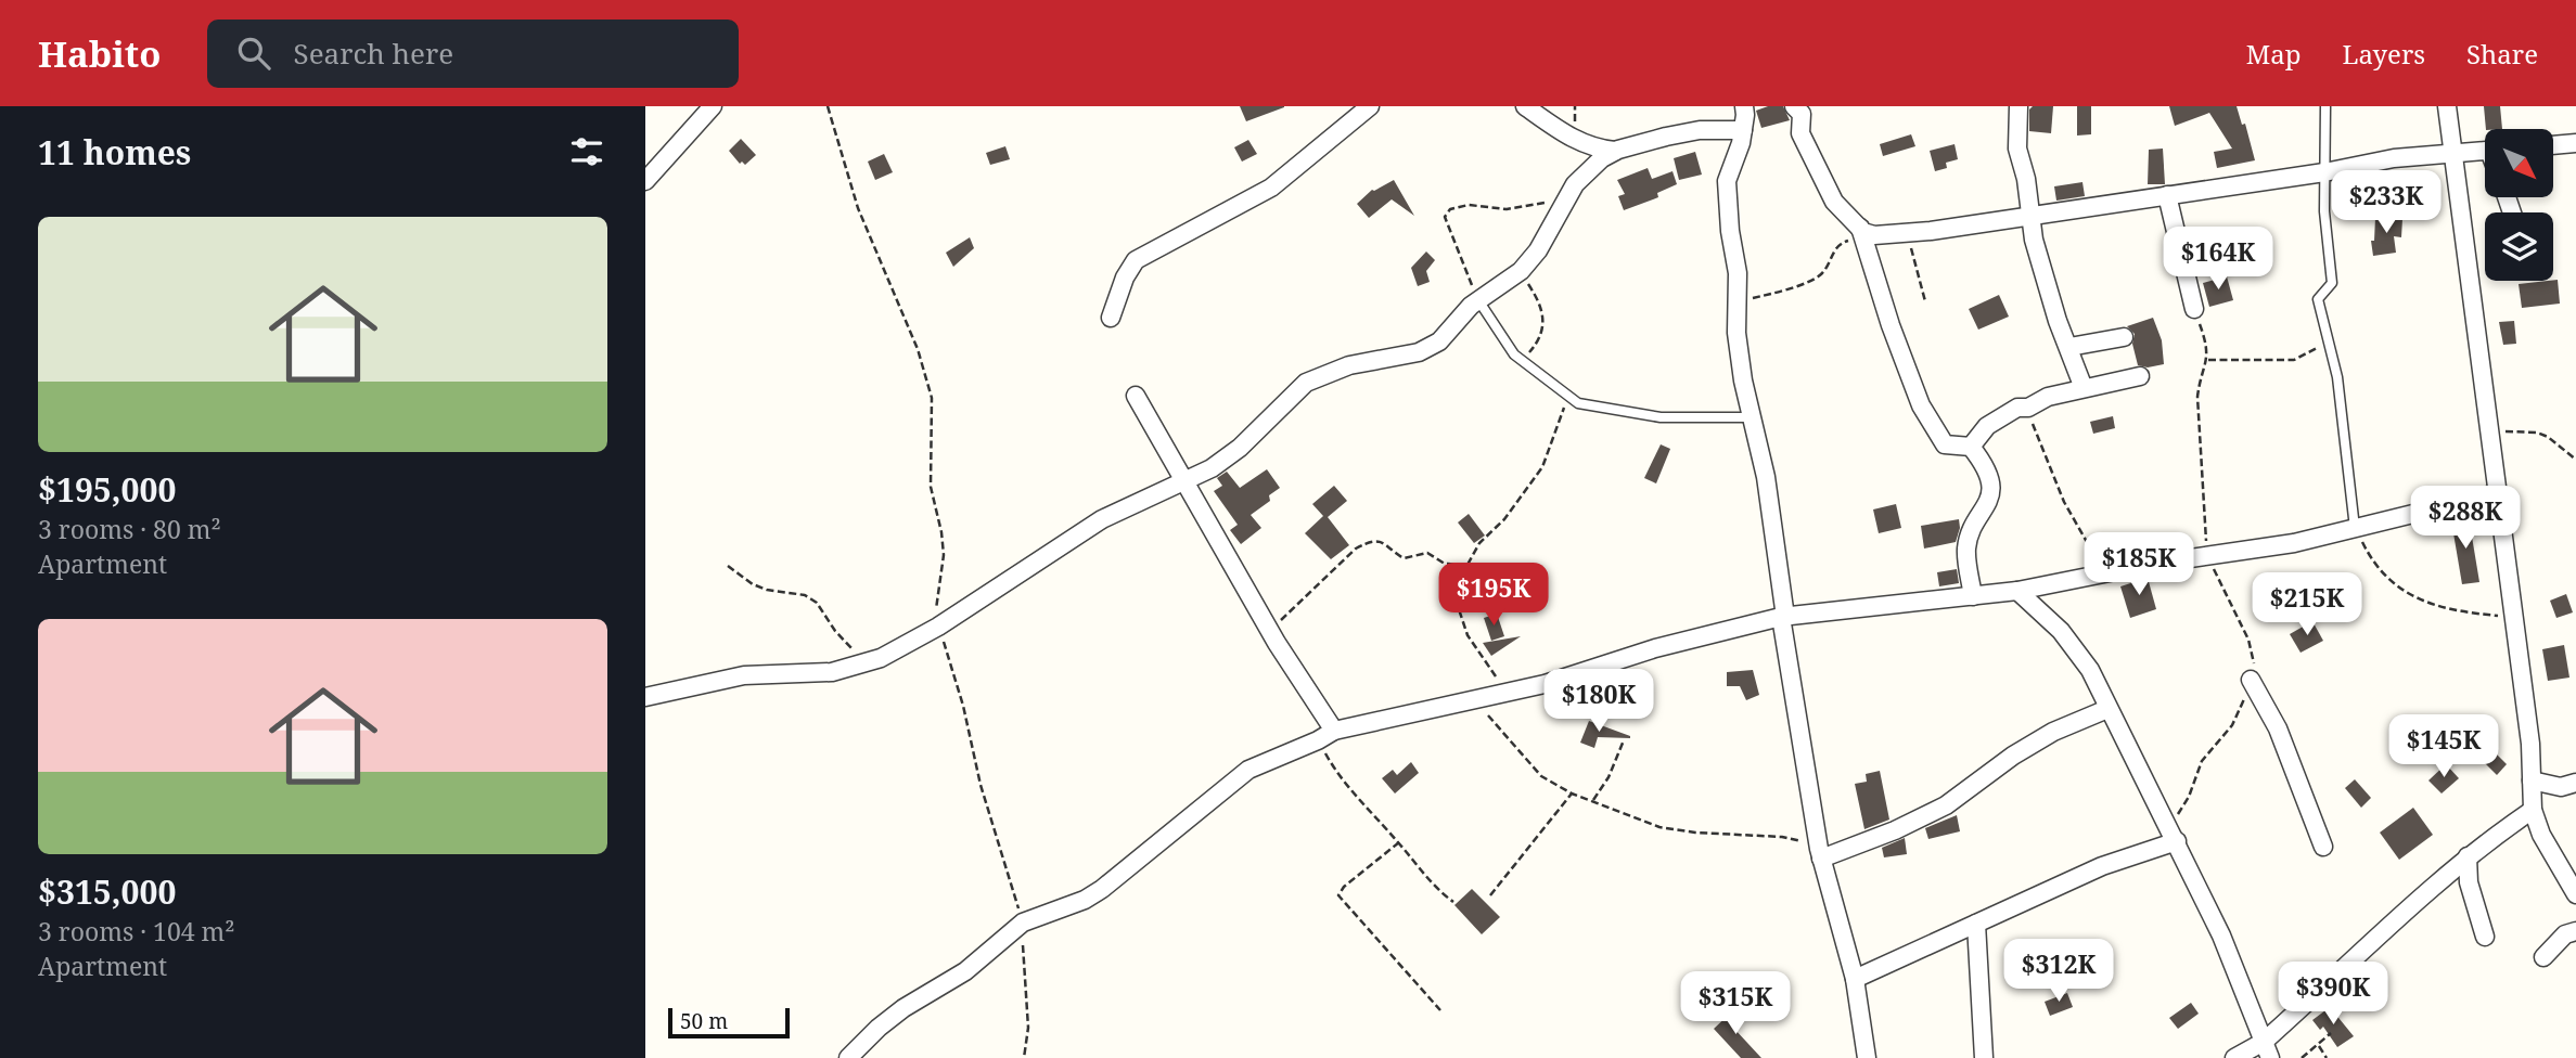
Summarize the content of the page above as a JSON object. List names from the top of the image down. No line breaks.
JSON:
{"scale_bar":"50 m","north":"bottom right","page":{"header":"Habito","search":"Search here","nav":["Map","Layers","Share"],"heading":"11 homes","price":["$233K","$164K","$288K","$185K","$195K","$215K","$180K","$145K","$312K","$390K","$315K"],"list":[{"name":"$195,000","note":"3 rooms · 80 m² · Apartment"},{"name":"$315,000","note":"3 rooms · 104 m² · Apartment"}],"scale":"50 m"}}
